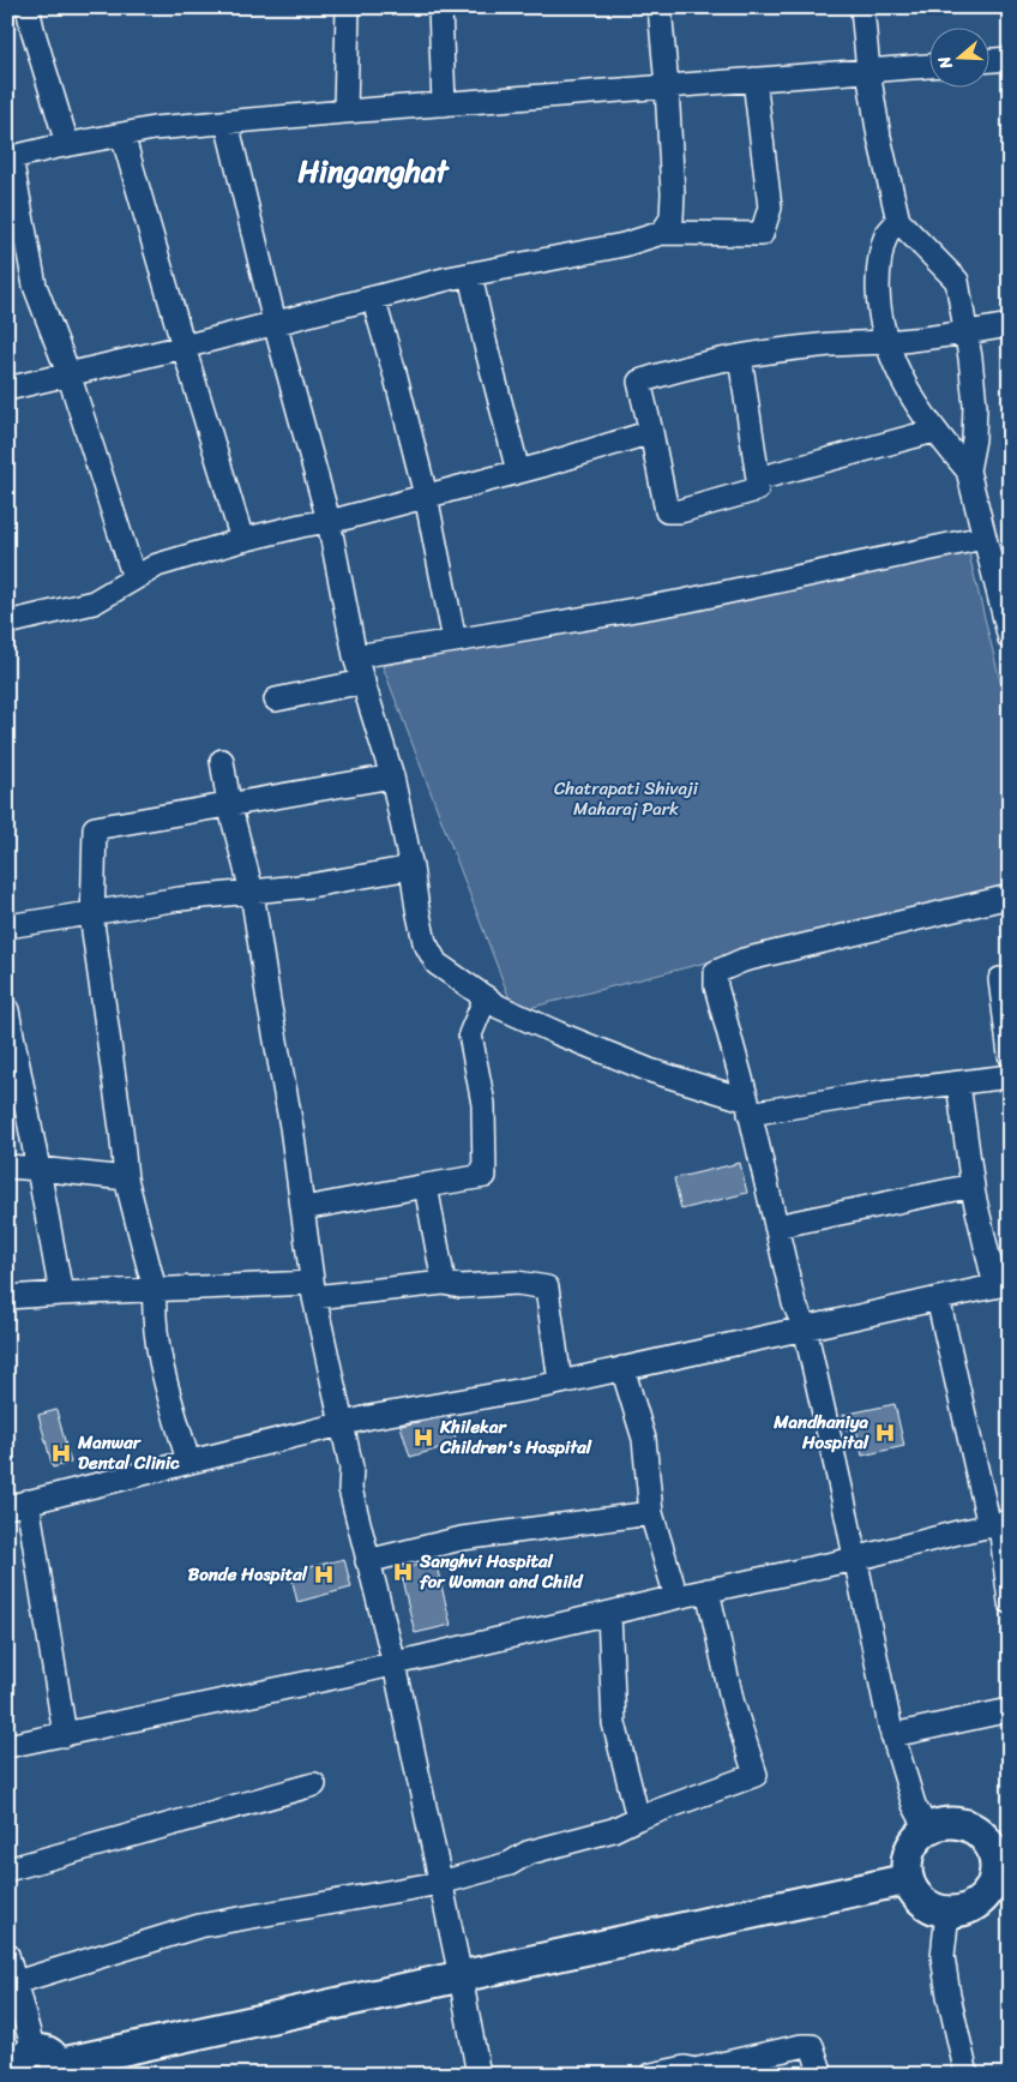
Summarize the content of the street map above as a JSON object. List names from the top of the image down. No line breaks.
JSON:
{"districts":["Hinganghat"],"parks":["Chatrapati Shivaji Maharaj Park"],"places":{"hospital":["Mandhaniya Hospital","Khilekar Children's Hospital","Manwar Dental Clinic","Sanghvi Hospital for Woman and Child","Bonde Hospital"]},"north":"left"}
